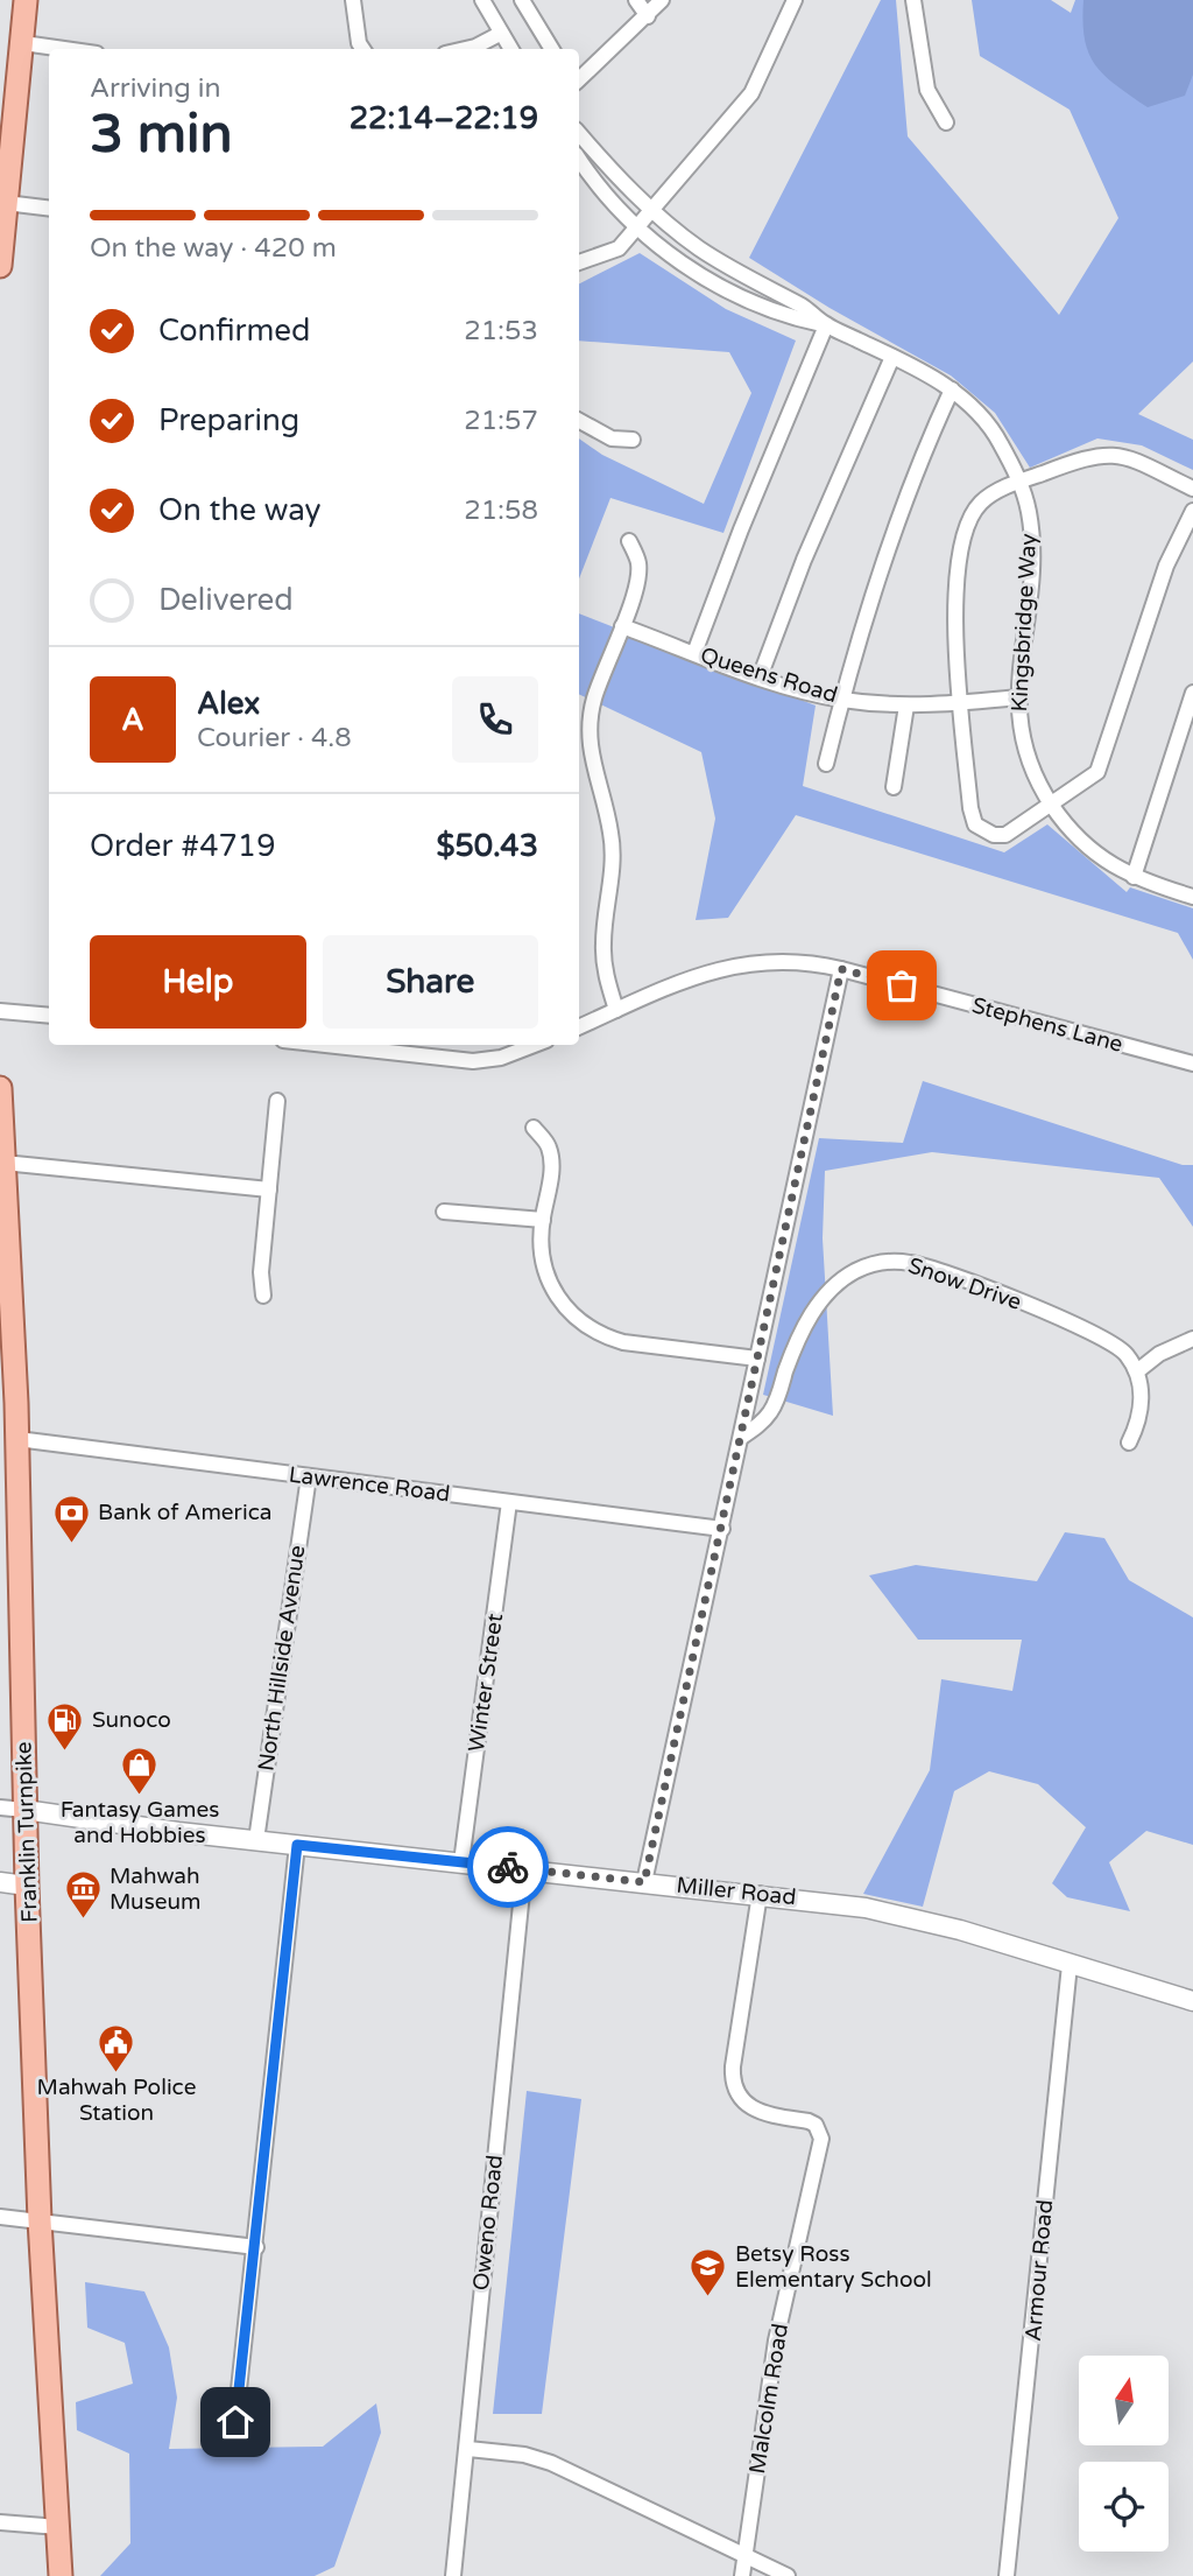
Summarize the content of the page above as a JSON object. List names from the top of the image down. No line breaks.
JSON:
{"streets":{"main road":["Franklin Turnpike"],"street":["Kingsbridge Way","Queens Road","Stephens Lane","Snow Drive","Lawrence Road","North Hillside Avenue","Winter Street","Miller Road","Oweno Road","Armour Road","Malcolm Road"]},"crossings":[["Kingsbridge Way","Queens Road"],["Lawrence Road","North Hillside Avenue"],["Lawrence Road","Winter Street"],["Lawrence Road","Franklin Turnpike"],["North Hillside Avenue","Miller Road"],["Winter Street","Miller Road"],["Franklin Turnpike","Miller Road"],["Miller Road","Oweno Road"],["Miller Road","Armour Road"],["Miller Road","Malcolm Road"]],"places":{"bank":["Bank of America"],"fuel station":["Sunoco"],"shop":["Fantasy Games and Hobbies"],"museum":["Mahwah Museum"],"public building":["Mahwah Police Station"],"school or university":["Betsy Ross Elementary School"]},"north":"top","page":{"heading":["3 min","Arriving in","22:14–22:19"],"panel":["Alex","Courier · 4.8","Order #4719","$50.43"],"bar":"On the way · 420 m","list":[["Confirmed","21:53"],["Preparing","21:57"],["On the way","21:58"],"Delivered"],"round":"A","buttons":["Help","Share"]}}
